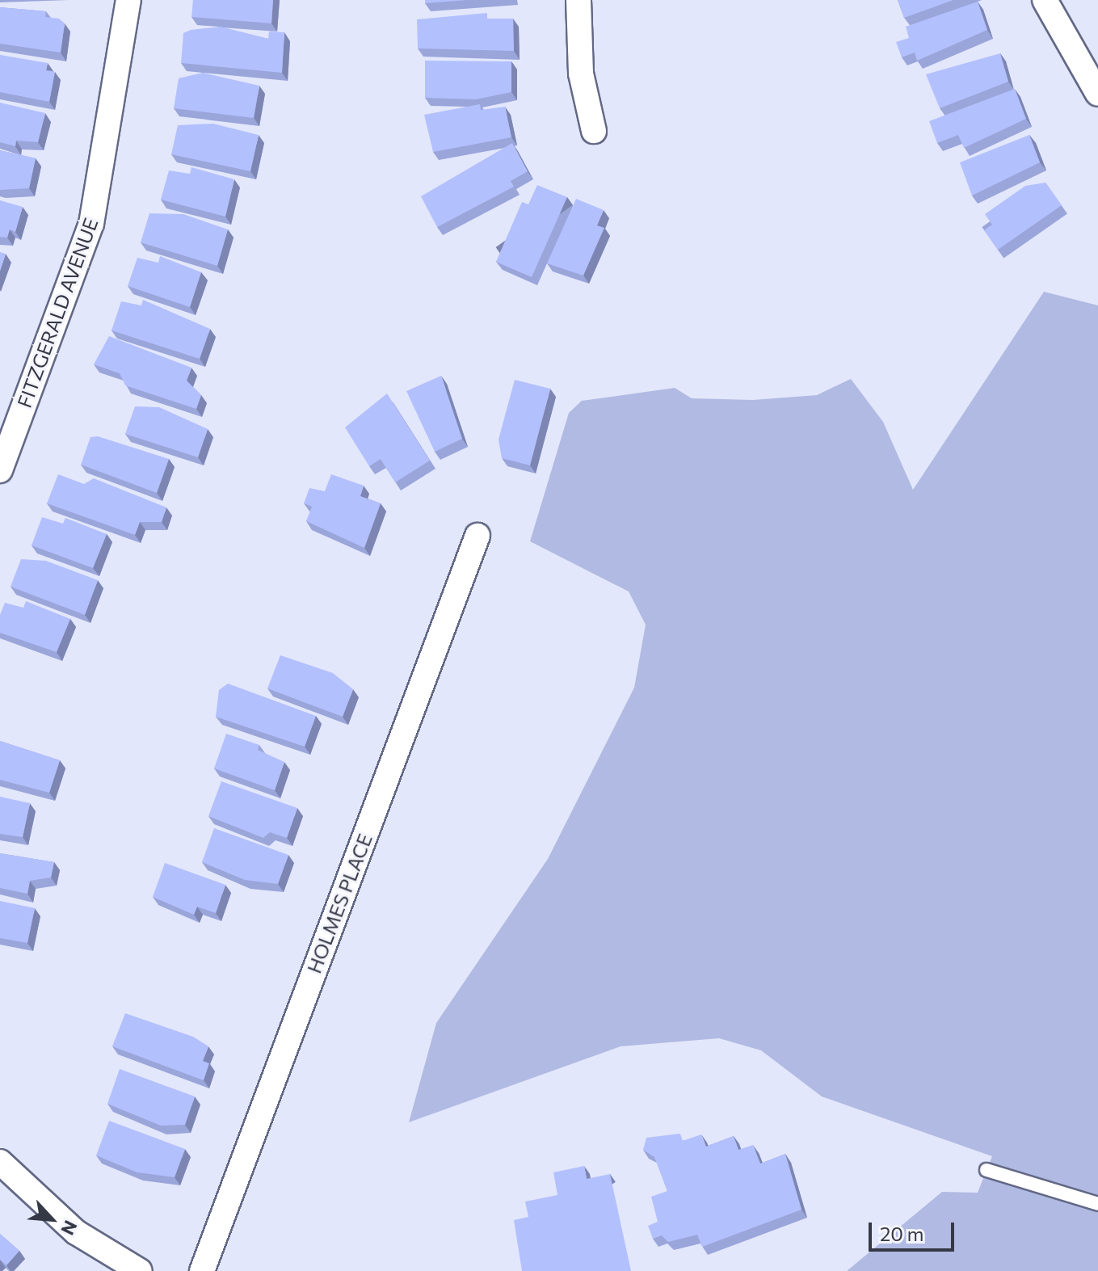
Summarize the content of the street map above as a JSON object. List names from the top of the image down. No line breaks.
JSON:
{"streets":{"street":["FITZGERALD AVENUE","HOLMES PLACE"]},"scale_bar":"20 m","north":"bottom right"}
